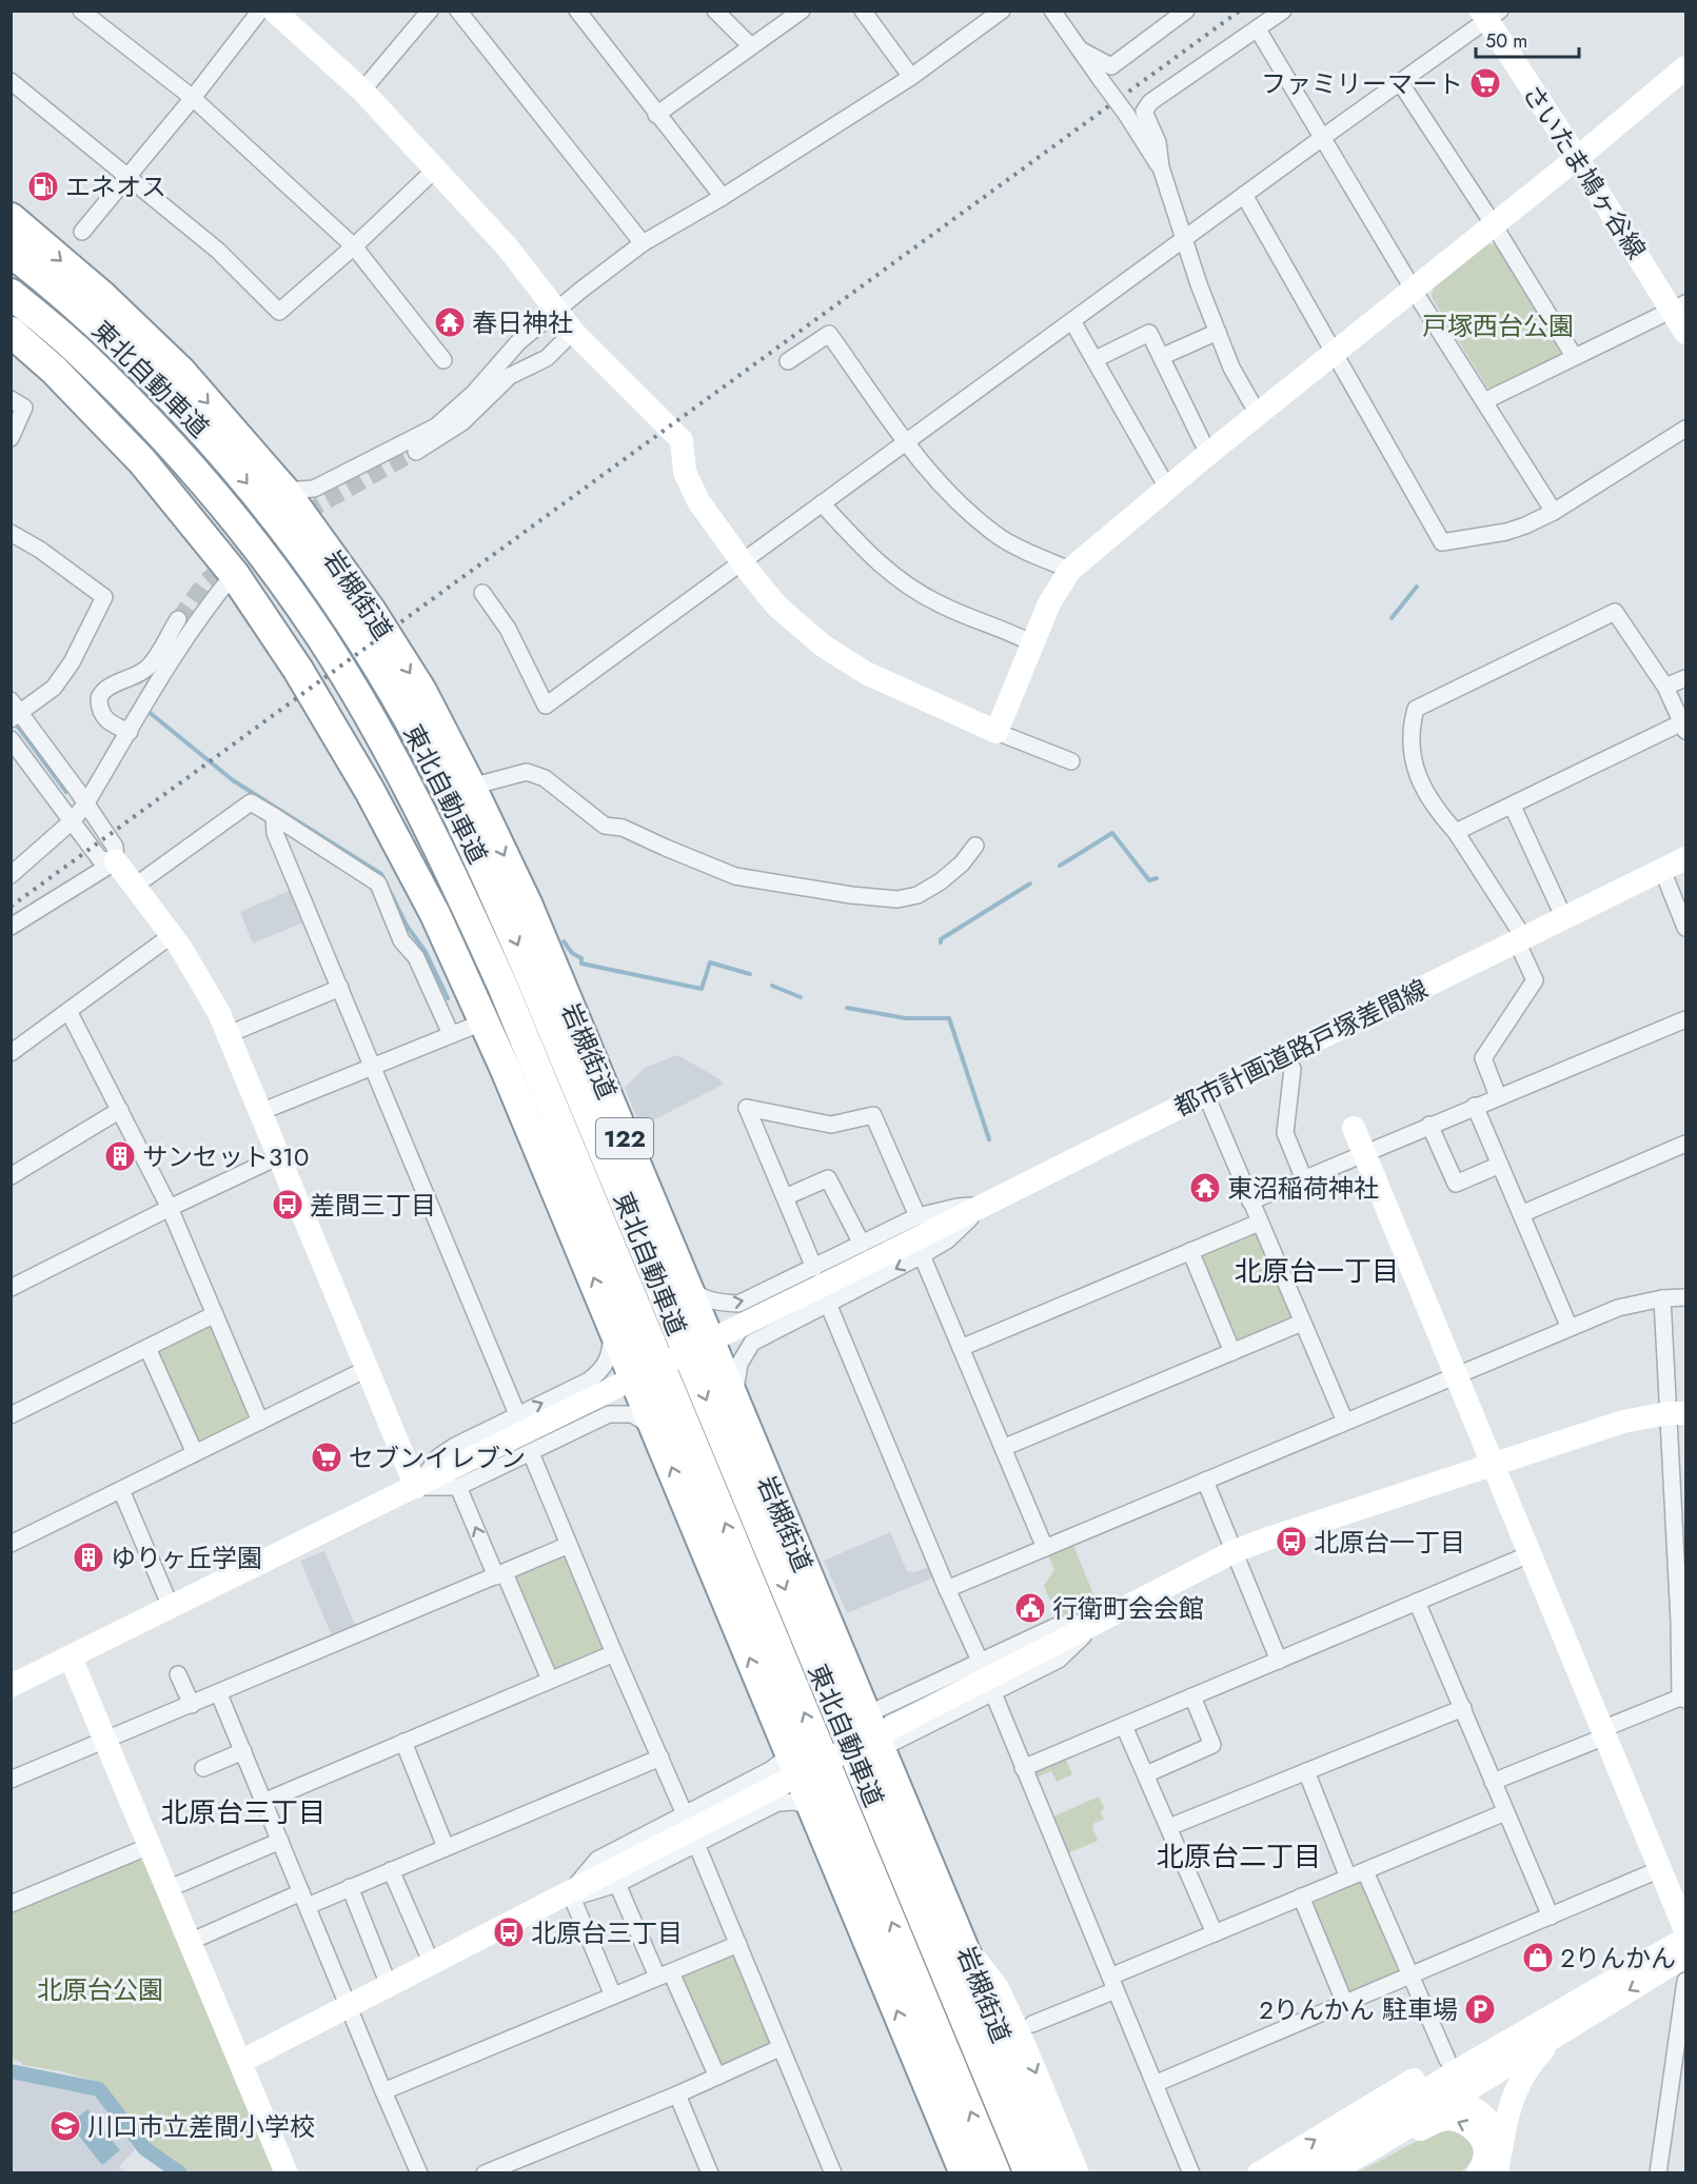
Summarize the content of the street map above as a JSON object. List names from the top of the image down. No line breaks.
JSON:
{"streets":{"highway":["東北自動車道","岩槻街道","122"],"street":["さいたま鳩ヶ谷線","都市計画道路戸塚差間線"]},"districts":["北原台一丁目","北原台三丁目","北原台二丁目"],"parks":["戸塚西台公園","北原台公園"],"places":{"supermarket":["ファミリーマート","セブンイレブン"],"fuel station":["エネオス"],"temple":["春日神社","東沼稲荷神社"],"building":["サンセット310","ゆりヶ丘学園"],"bus stop":["差間三丁目","北原台一丁目","北原台三丁目"],"public building":["行衛町会会館"],"shop":["２りんかん"],"parking":["2りんかん 駐車場"],"school or university":["川口市立差間小学校"]},"scale_bar":"50 m"}
